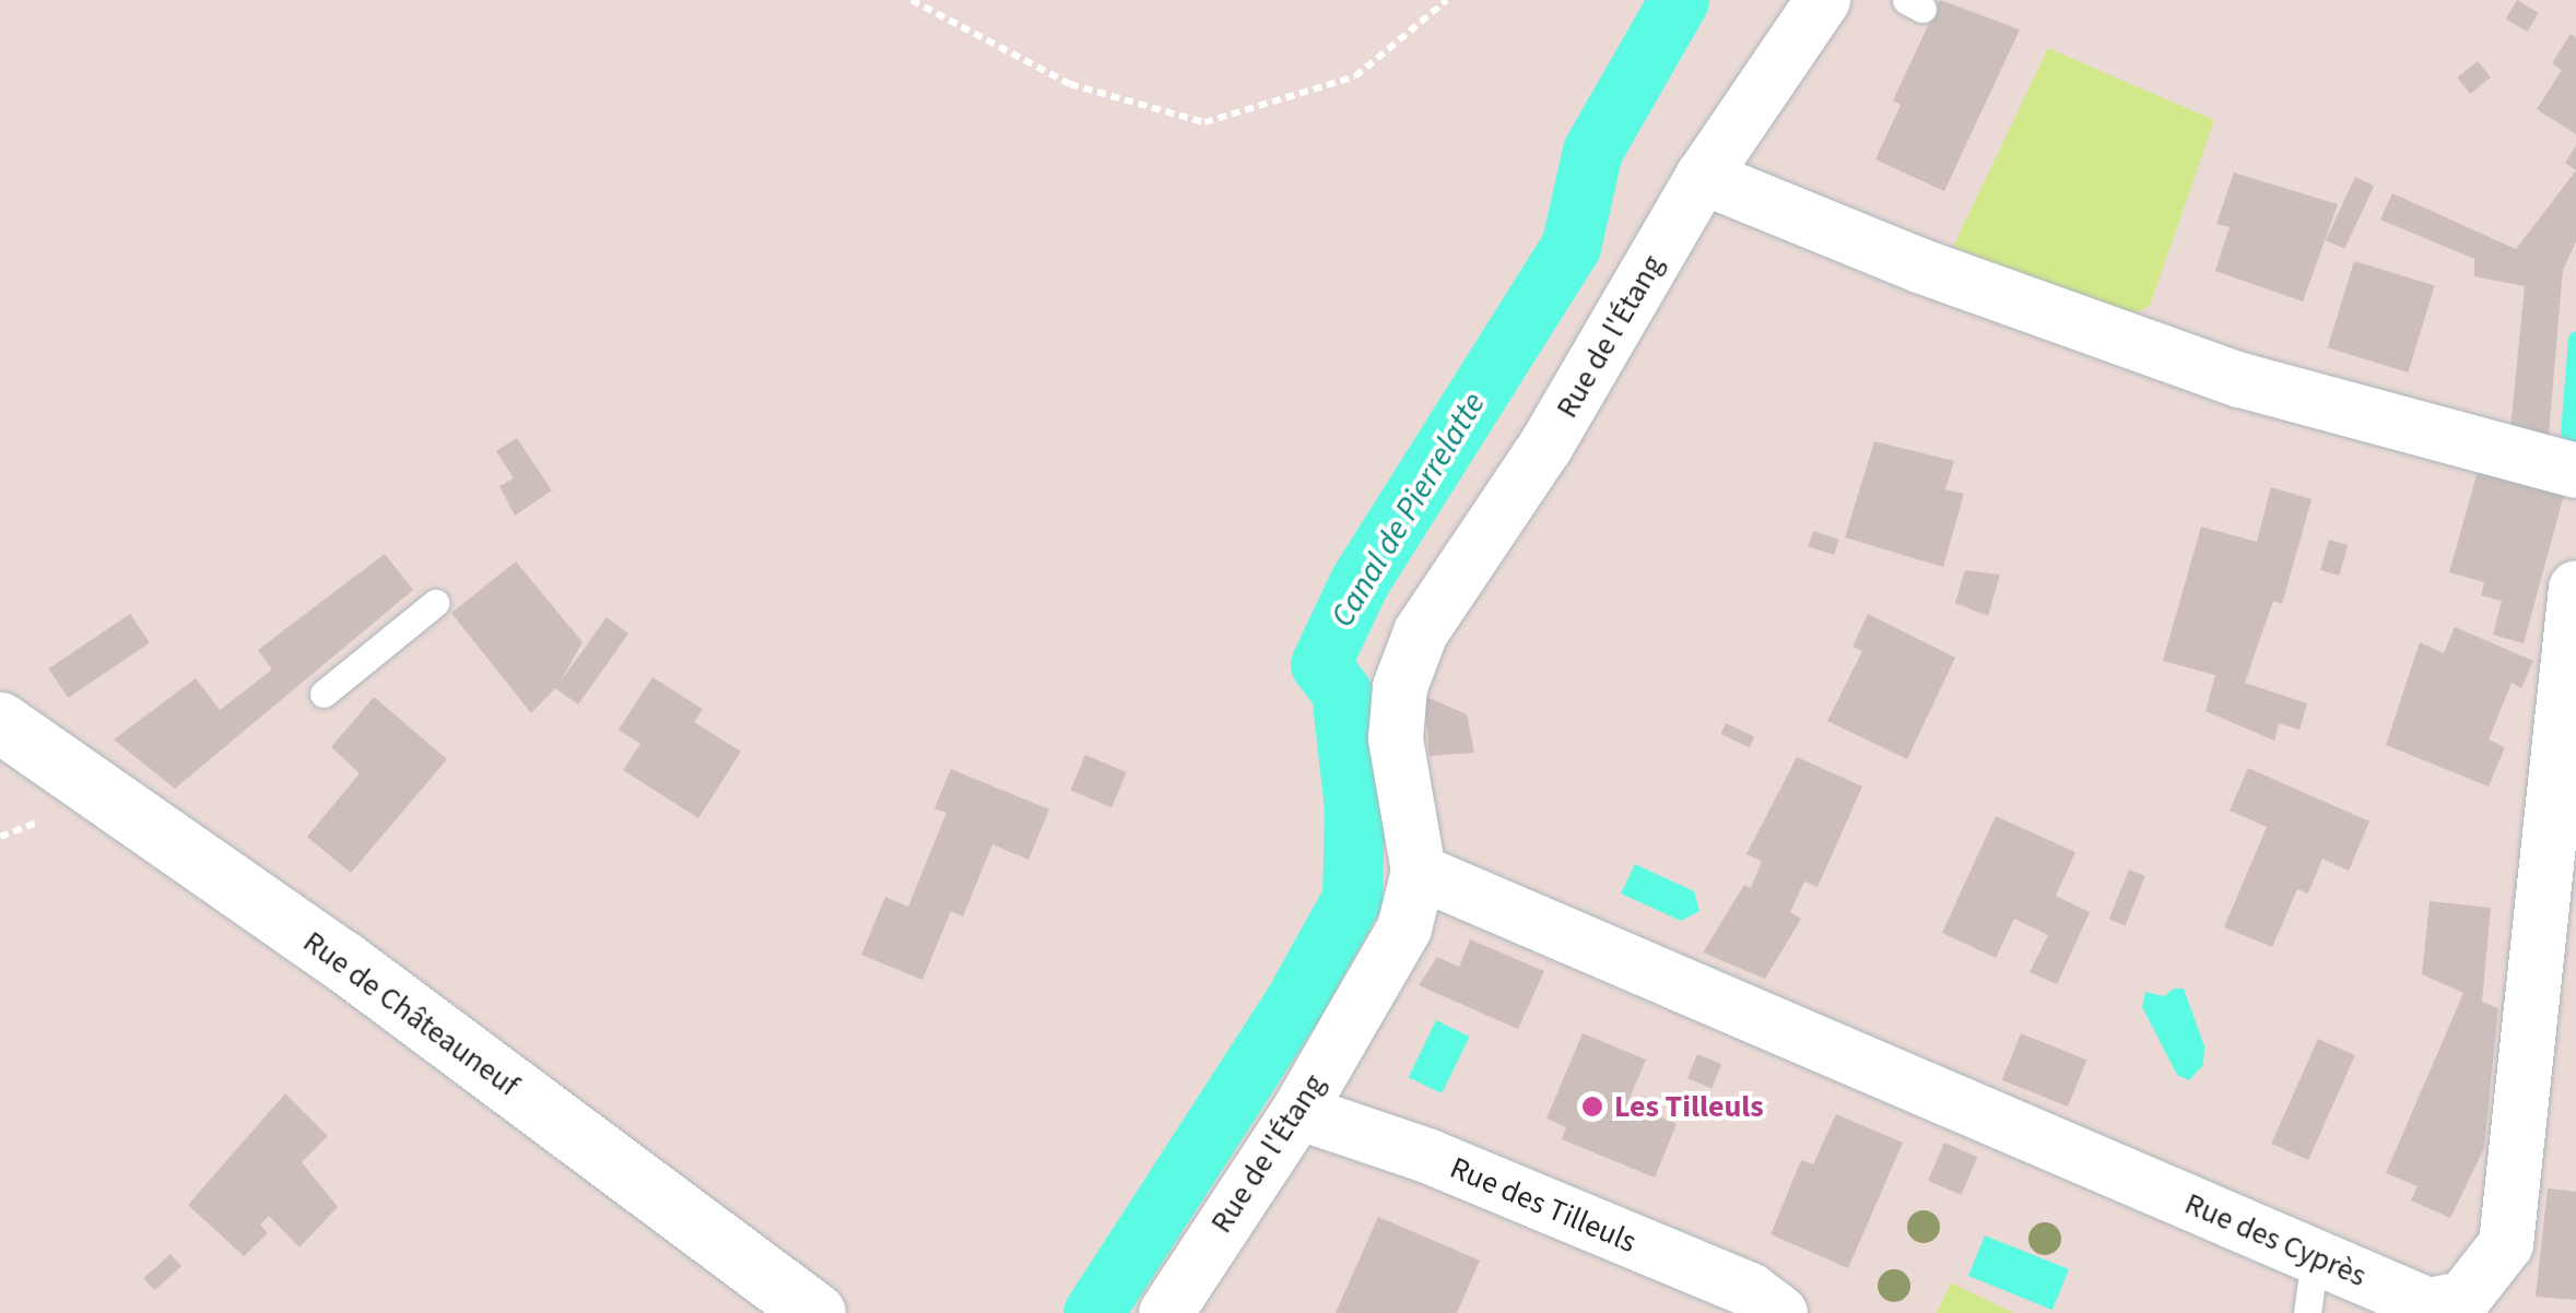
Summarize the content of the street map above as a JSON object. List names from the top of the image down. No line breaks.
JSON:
{"streets":{"main road":["Rue de Châteauneuf"],"street":["Rue de l'Étang","Rue des Tilleuls","Rue des Cyprès"]},"crossings":[["Rue de l'Étang","Rue des Tilleuls"],["Rue de l'Étang","Rue des Cyprès"]],"water":["Canal de Pierrelatte"],"places":["Les Tilleuls"]}
